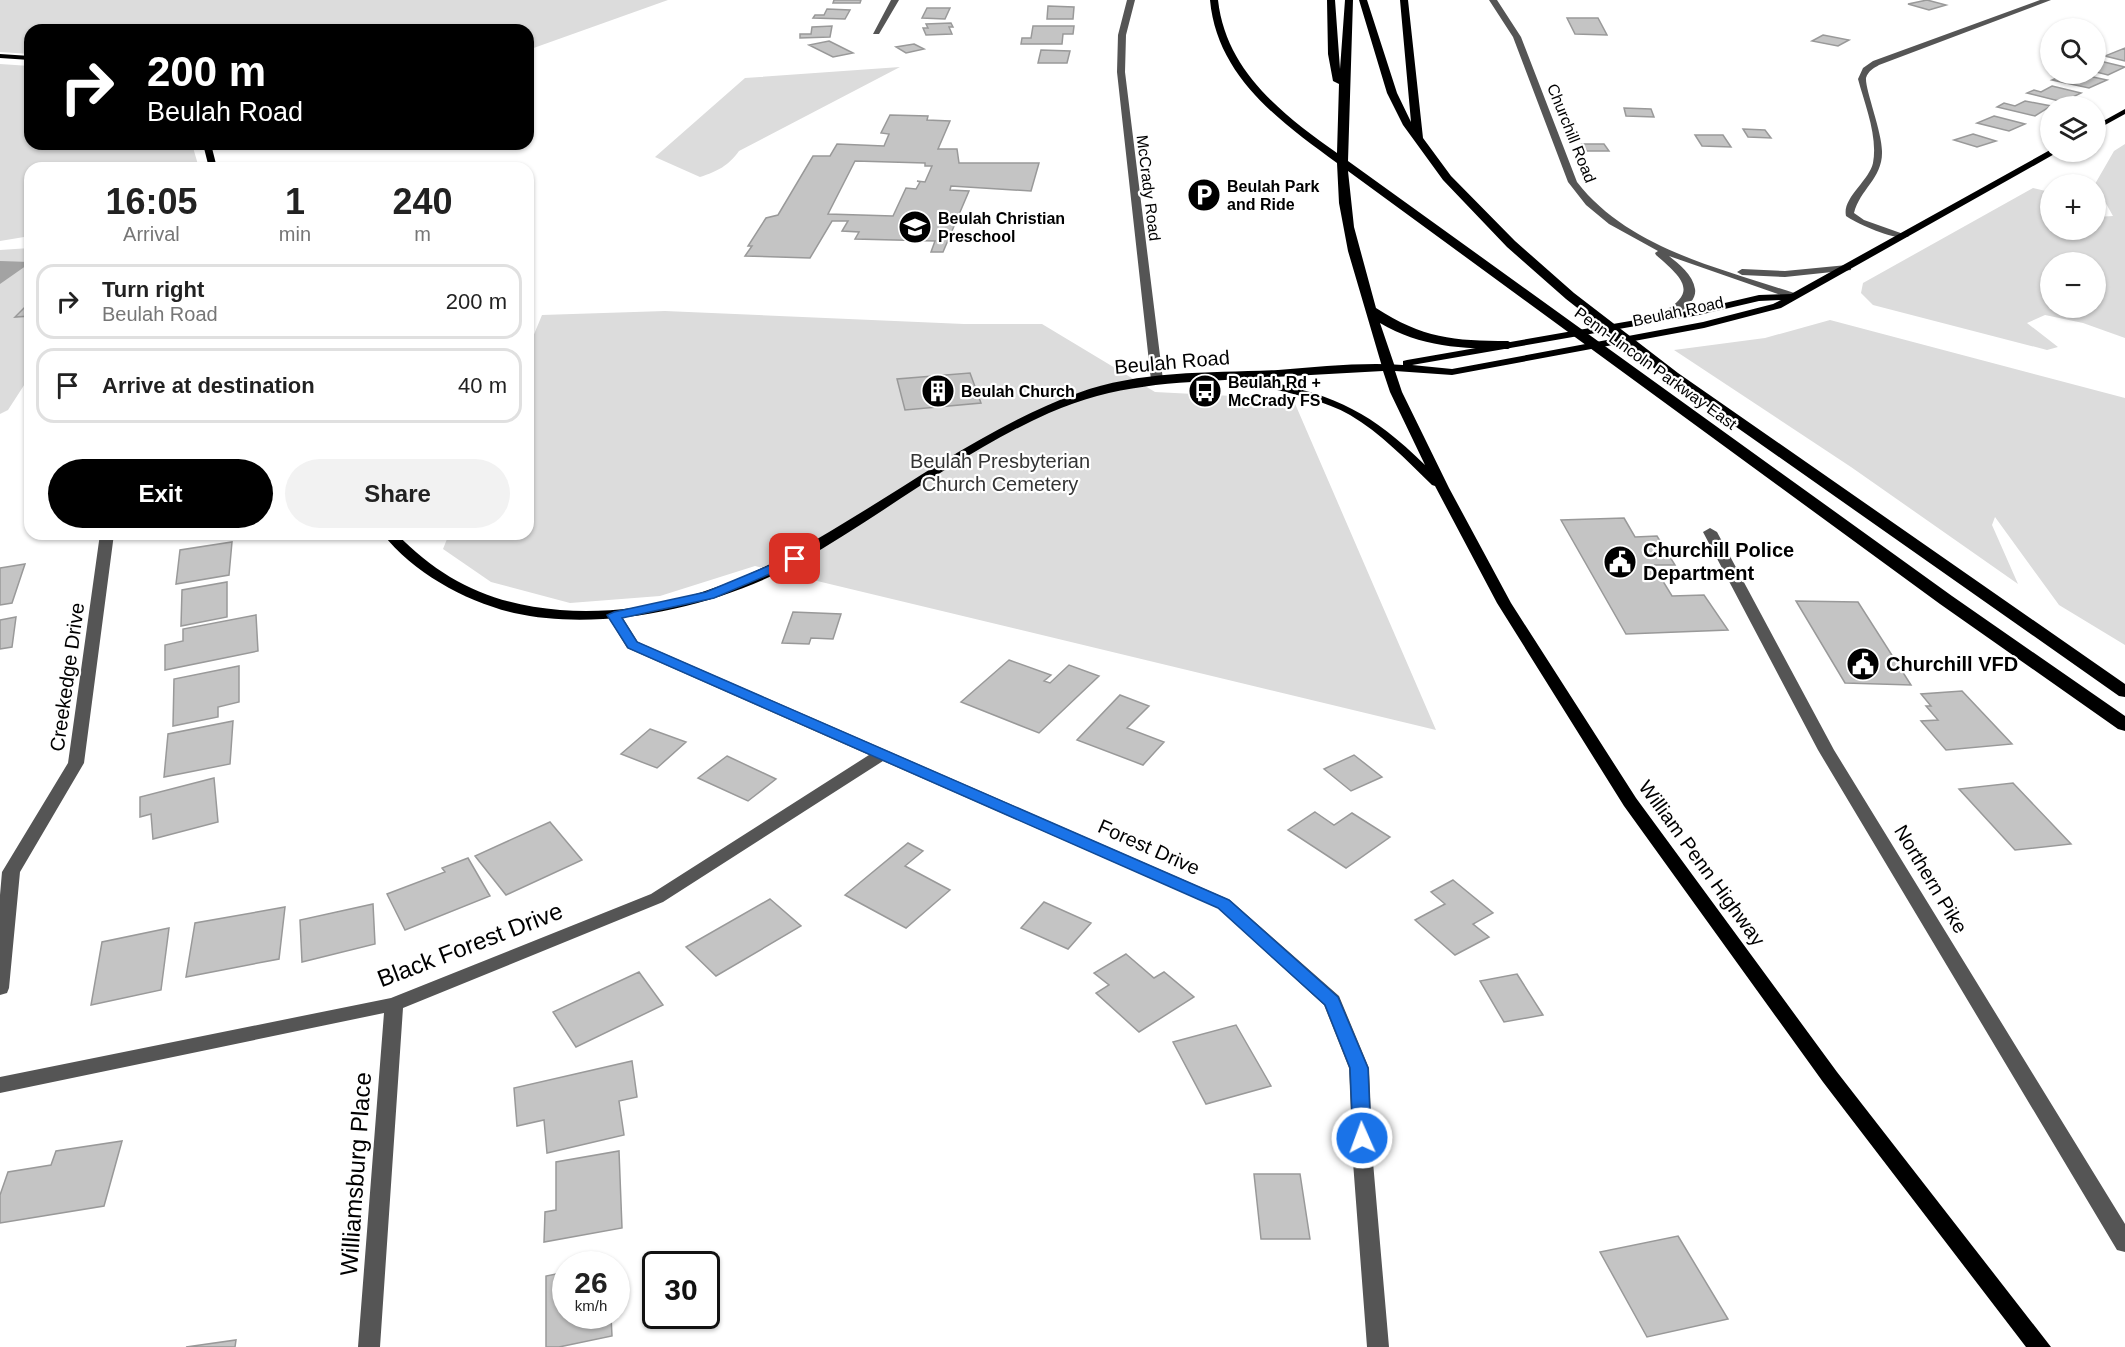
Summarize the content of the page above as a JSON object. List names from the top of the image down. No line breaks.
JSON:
{"streets":{"highway":["Penn-Lincoln Parkway East"],"main road":["Beulah Road","William Penn Highway"],"street":["Churchill Road","McCrady Road","Creekedge Drive","Forest Drive","Northern Pike","Black Forest Drive","Williamsburg Place"]},"crossings":[["Churchill Road","Beulah Road"],["McCrady Road","Beulah Road"],["Beulah Road","Forest Drive"],["Beulah Road","William Penn Highway"],["Forest Drive","Black Forest Drive"],["Black Forest Drive","Williamsburg Place"]],"parks":["Beulah Presbyterian Church Cemetery"],"places":{"parking":["Beulah Park and Ride"],"school or university":["Beulah Christian Preschool"],"building":["Beulah Church"],"bus stop":["Beulah Rd + McCrady FS"],"public building":["Churchill Police Department","Churchill VFD"]},"page":{"map_buttons":["+","−"],"turn":["200 m","Beulah Road"],"eta":["16:05","Arrival","1","min","240","m"],"list":[{"name":"Turn right","note":"Beulah Road","value":"200 m"},{"name":"Arrive at destination","value":"40 m"}],"buttons":["Exit","Share"],"speed":"26 km/h","limit":"30"}}
